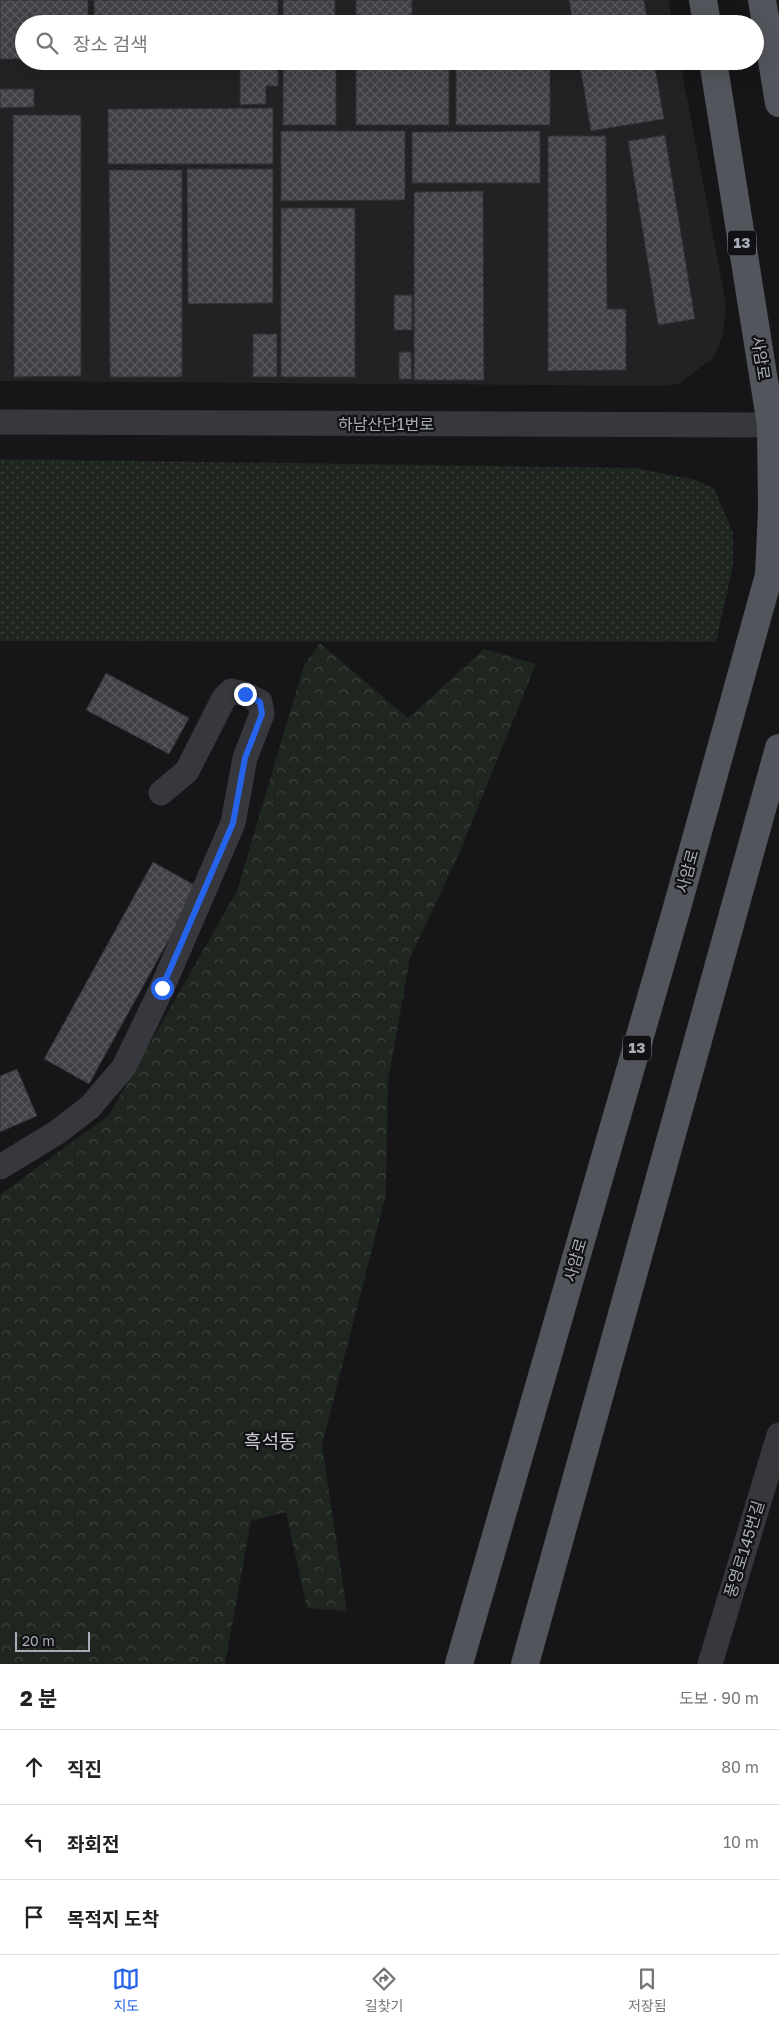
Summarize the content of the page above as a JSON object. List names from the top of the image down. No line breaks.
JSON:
{"streets":{"main road":["13","사암로"],"street":["하남산단1번로","풍영로145번길"]},"crossings":[["사암로","하남산단1번로"]],"districts":["흑석동"],"scale_bar":"20 m","page":{"search":"장소 검색","scale":"20 m","heading":["2 분","도보 · 90 m"],"list":[["직진","80 m"],["좌회전","10 m"],"목적지 도착"],"nav":["지도","길찾기","저장됨"]}}
